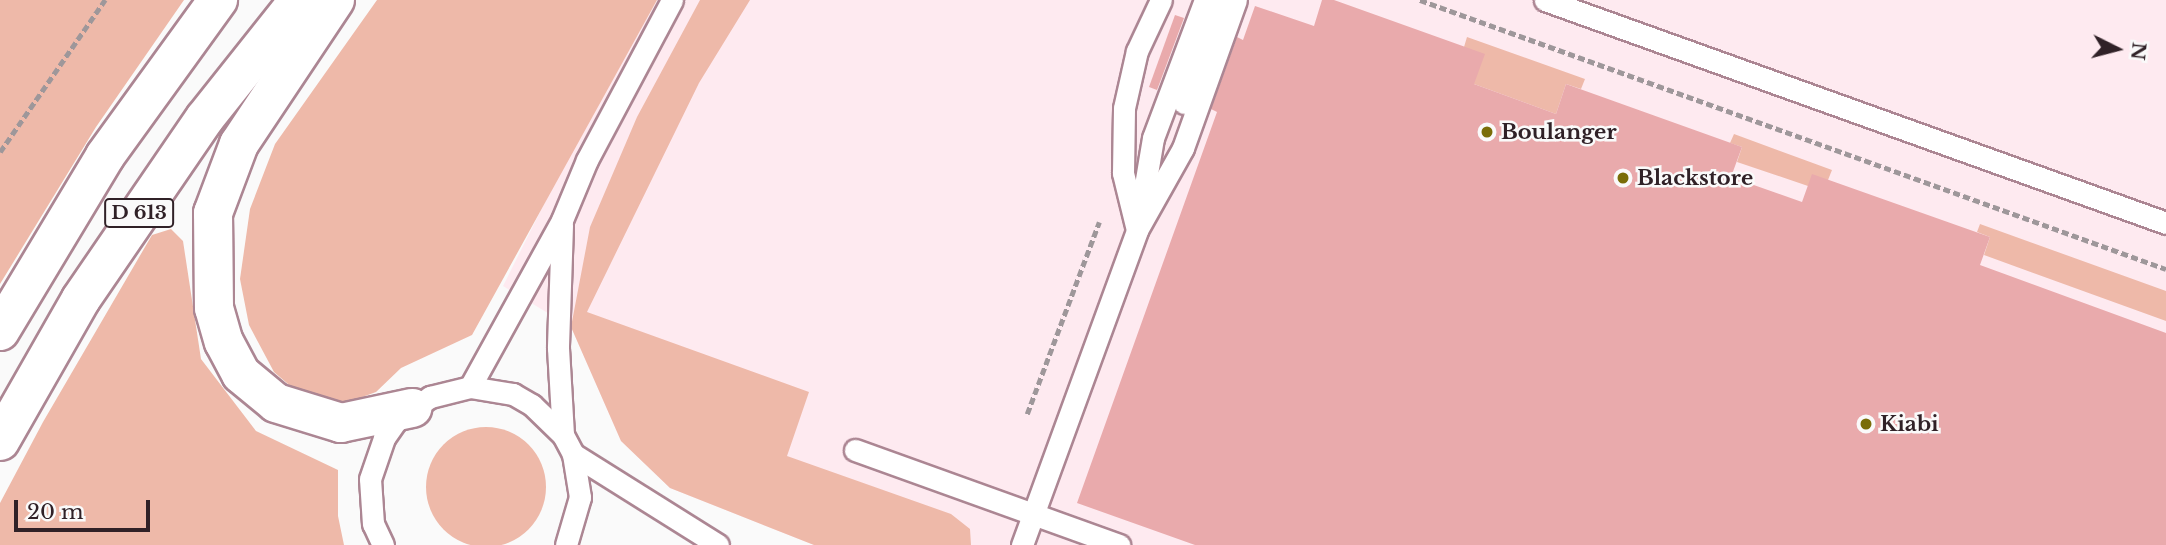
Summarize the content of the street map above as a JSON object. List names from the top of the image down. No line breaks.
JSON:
{"streets":{"main road":["D 613"]},"places":["Boulanger","Blackstore","Kiabi"],"scale_bar":"20 m","north":"right"}
